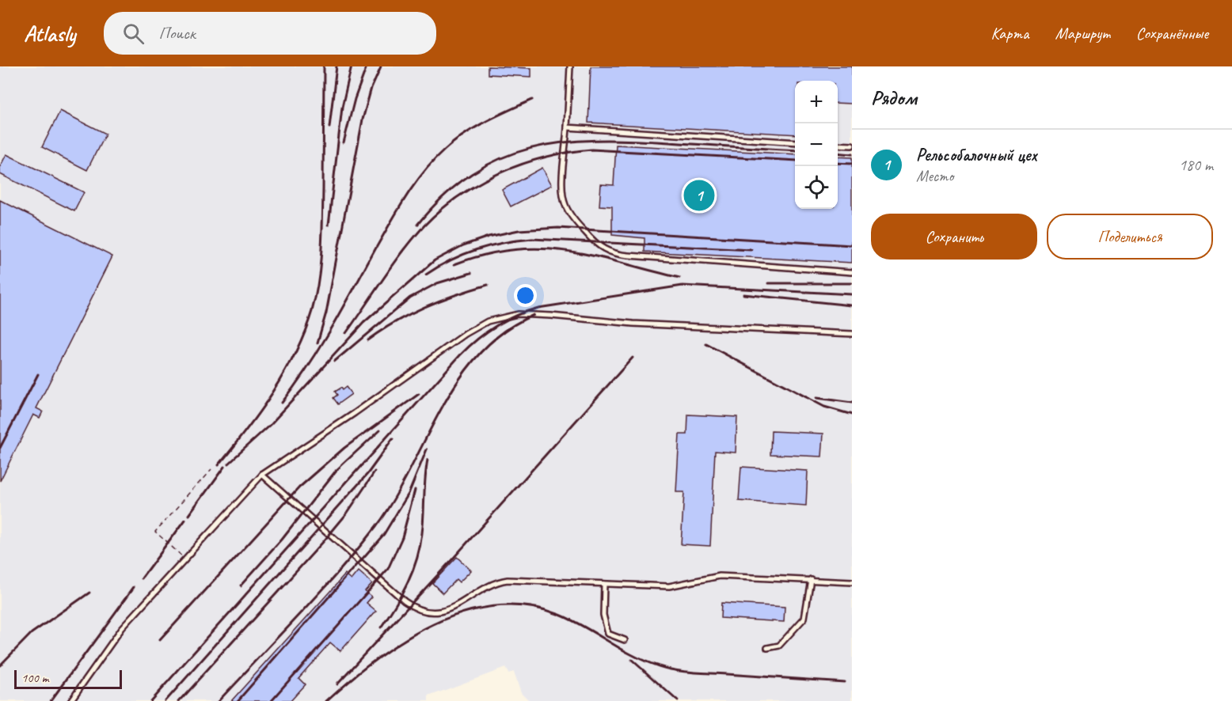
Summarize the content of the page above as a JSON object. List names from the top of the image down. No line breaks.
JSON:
{"scale_bar":"100 m","page":{"header":"Atlasly","search":"Поиск","nav":["Карта","Маршрут","Сохранённые"],"heading":"Рядом","map_buttons":["+","−"],"list":[{"mark":"1","name":"Рельсобалочный цех","note":"Место","value":"180 m"}],"pins":"1","buttons":["Сохранить","Поделиться"],"scale":"100 m"}}
